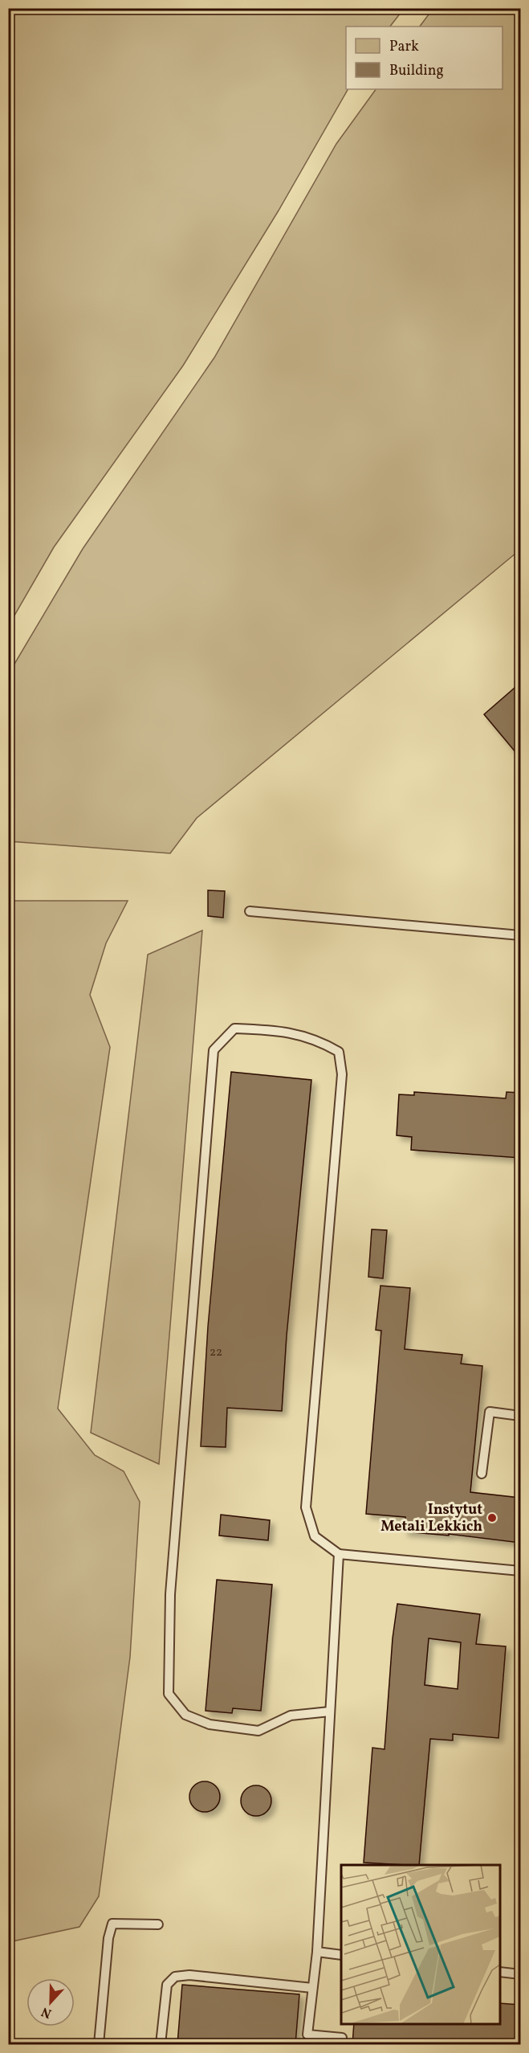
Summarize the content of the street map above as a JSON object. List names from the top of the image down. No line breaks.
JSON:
{"places":["Instytut Metali Lekkich"],"house_numbers":["22"],"legend":["Park","Building"],"north":"bottom"}
